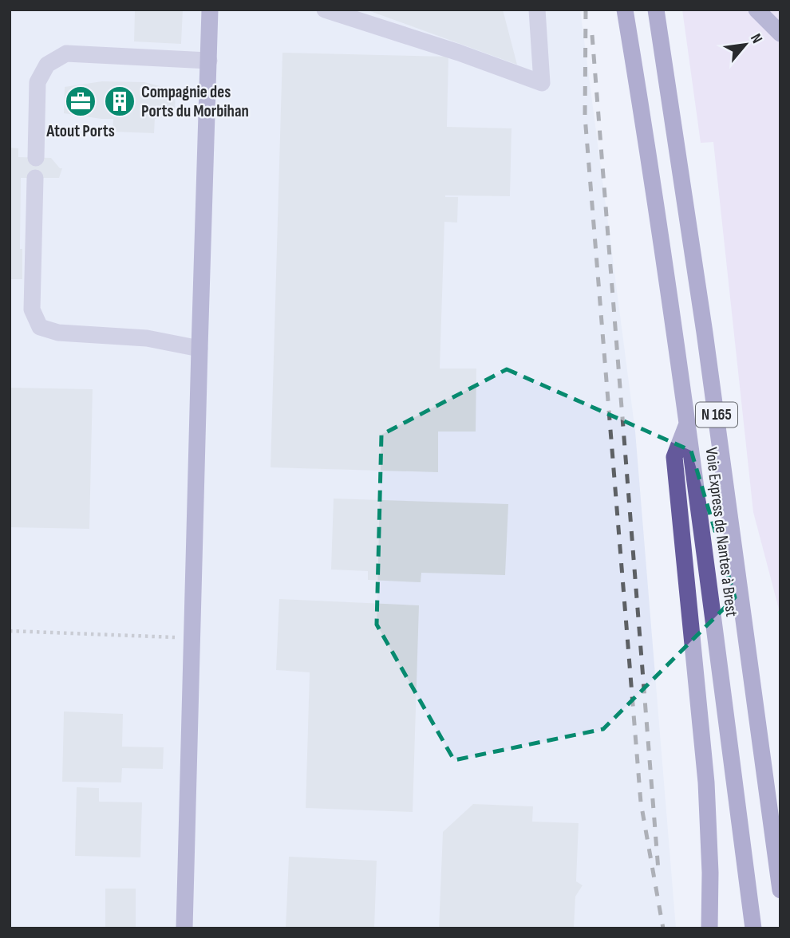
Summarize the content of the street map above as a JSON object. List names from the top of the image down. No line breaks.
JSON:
{"streets":{"highway":["N 165","Voie Express de Nantes à Brest"]},"places":{"office":["Atout Ports"],"building":["Compagnie des Ports du Morbihan"]},"north":"top right"}
